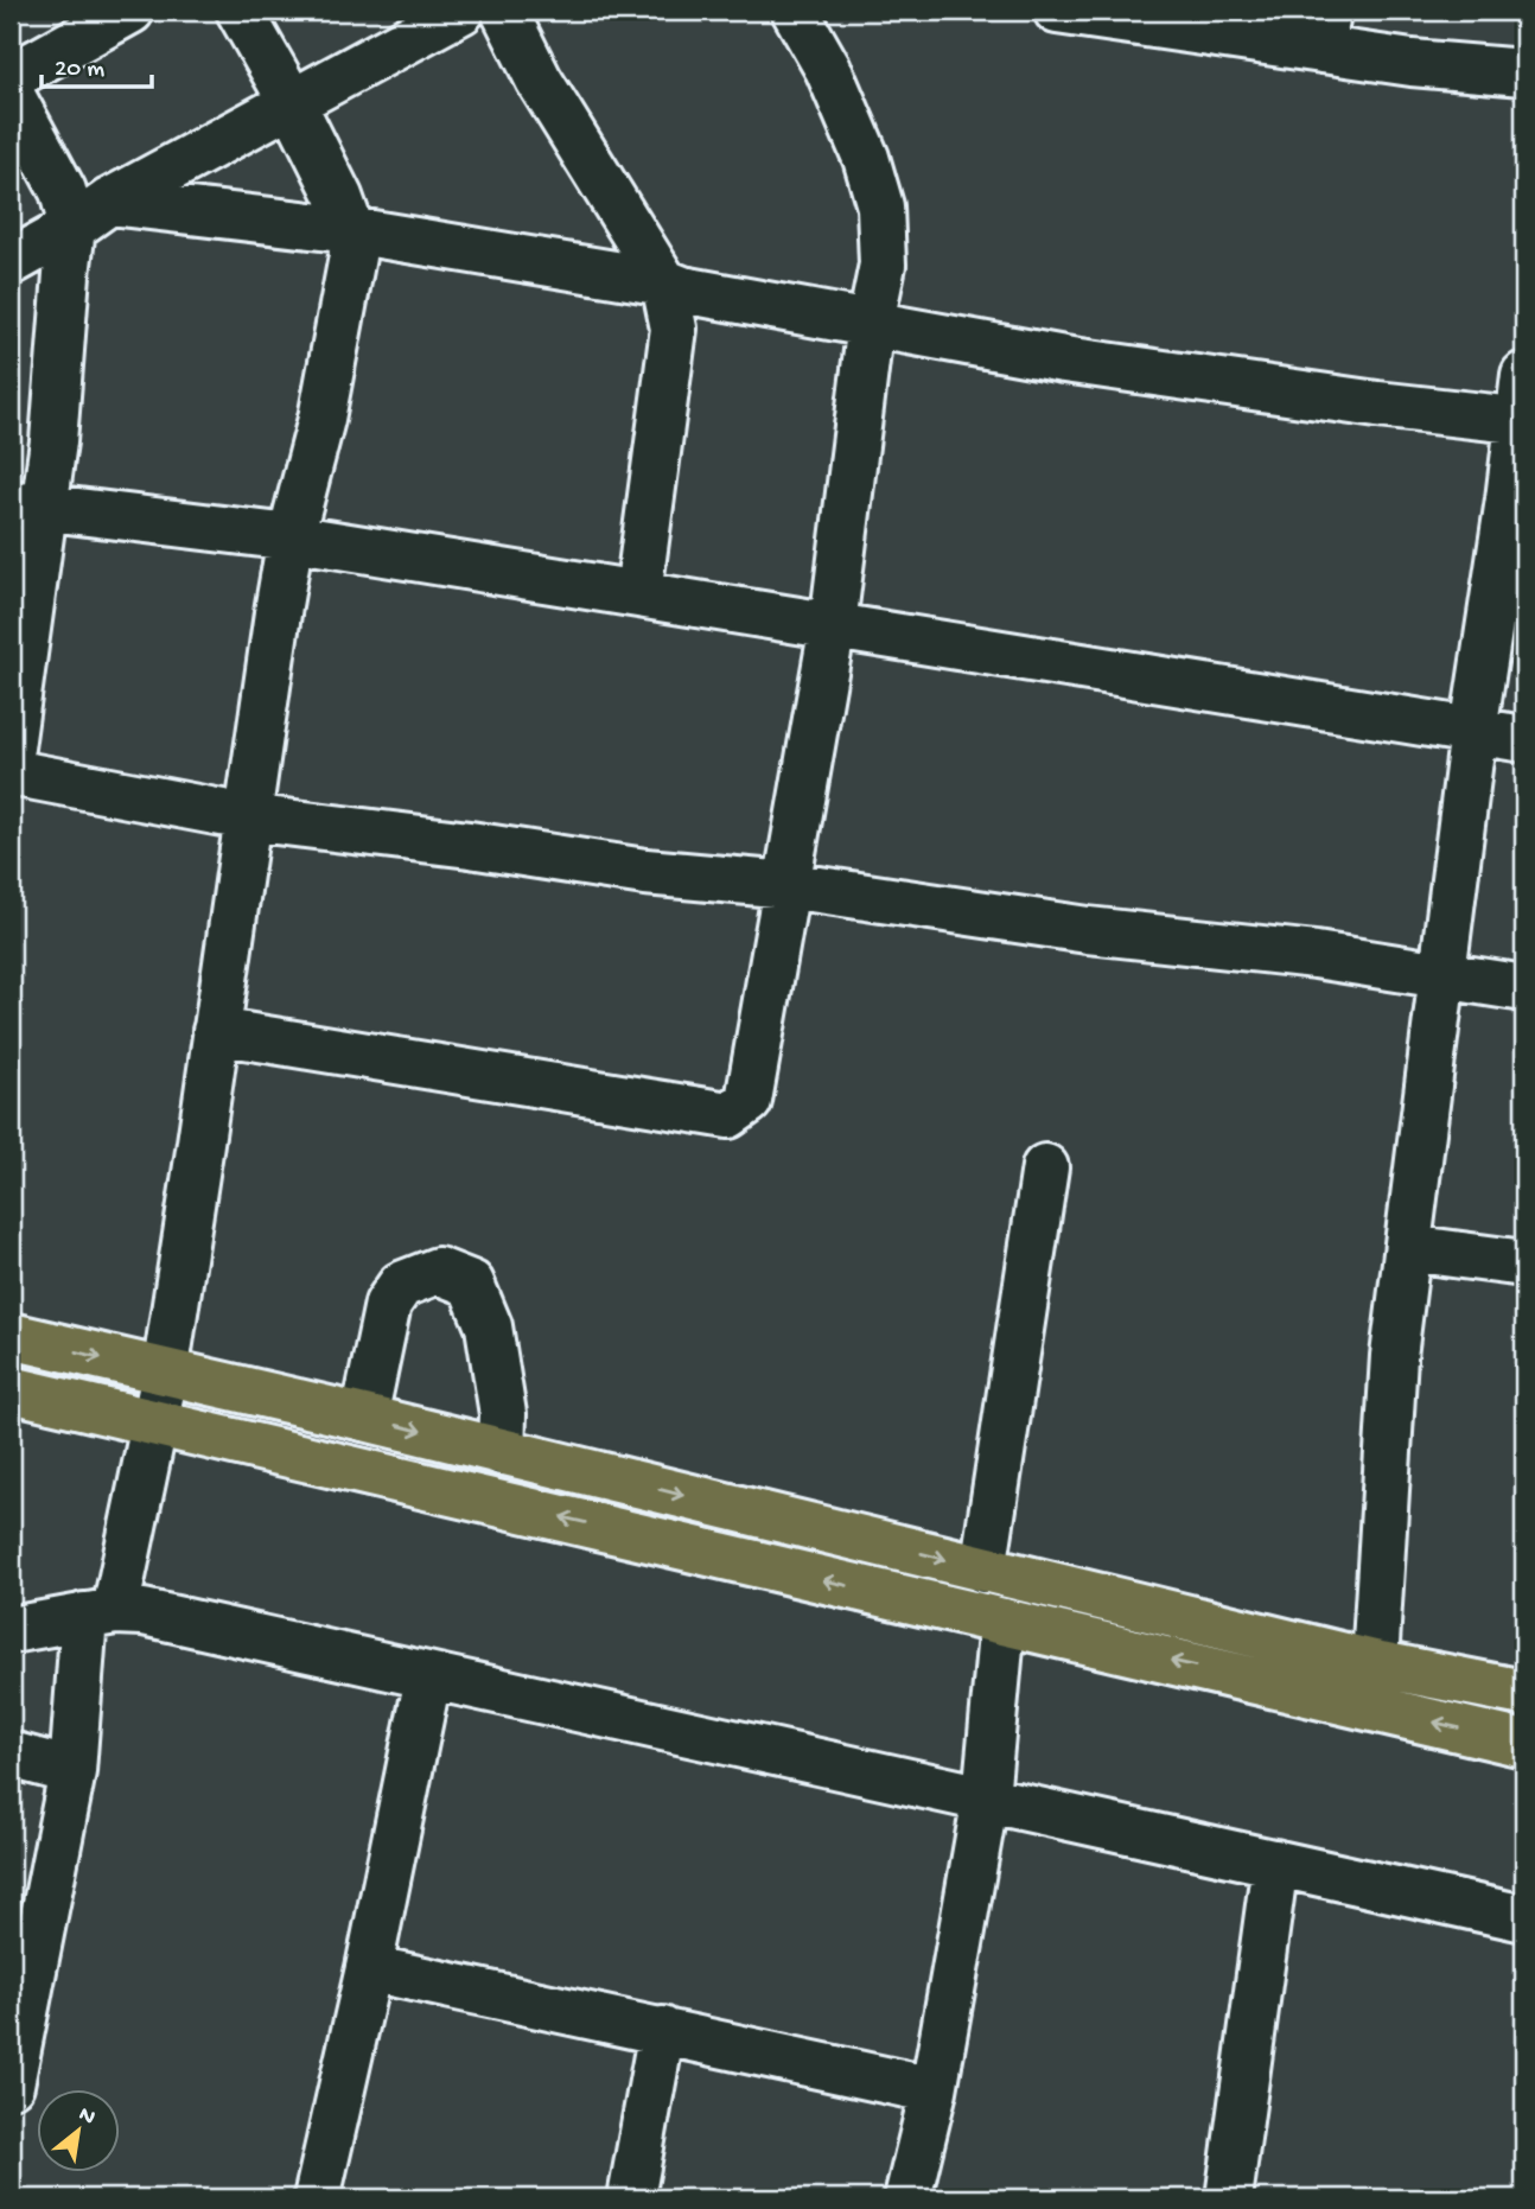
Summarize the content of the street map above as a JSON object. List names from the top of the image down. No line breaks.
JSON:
{"scale_bar":"20 m","north":"top right"}
